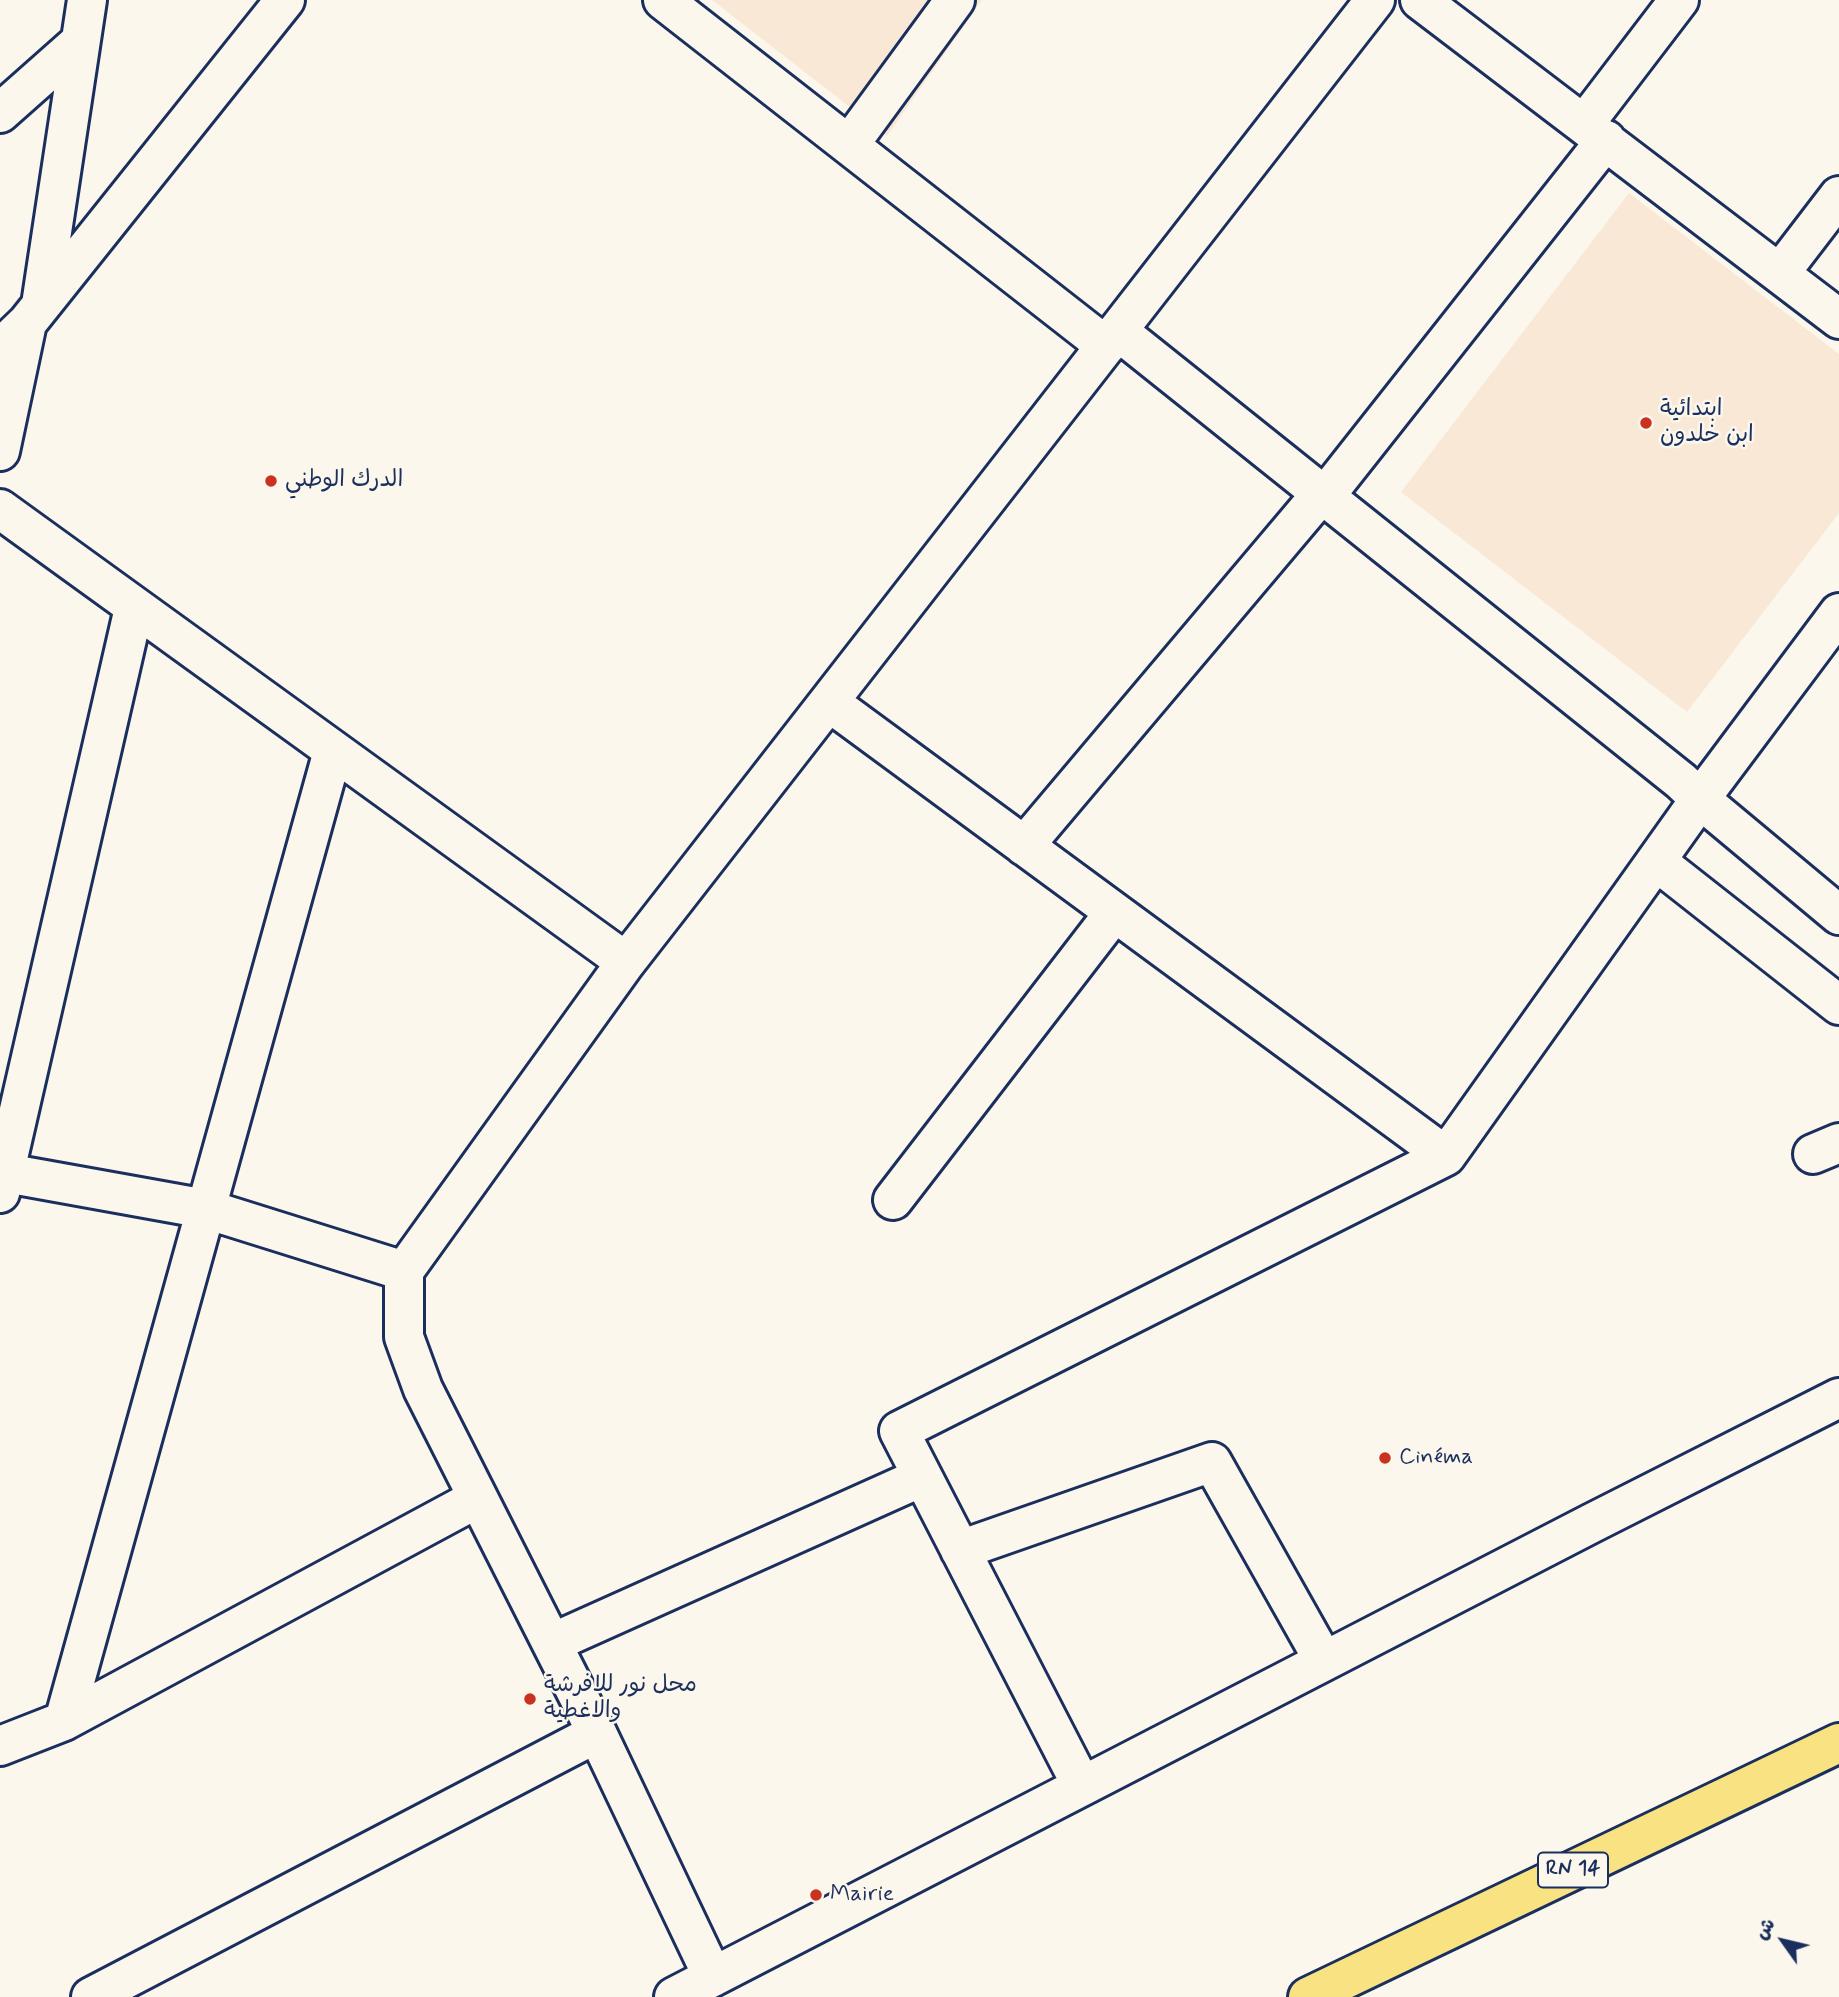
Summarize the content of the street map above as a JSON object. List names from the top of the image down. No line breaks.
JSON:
{"streets":{"main road":["RN 14"]},"places":["ابتدائية ابن خلدون","الدرك الوطني","Cinéma","محل نور للافرشة والاغطية","Mairie"],"north":"top left"}
